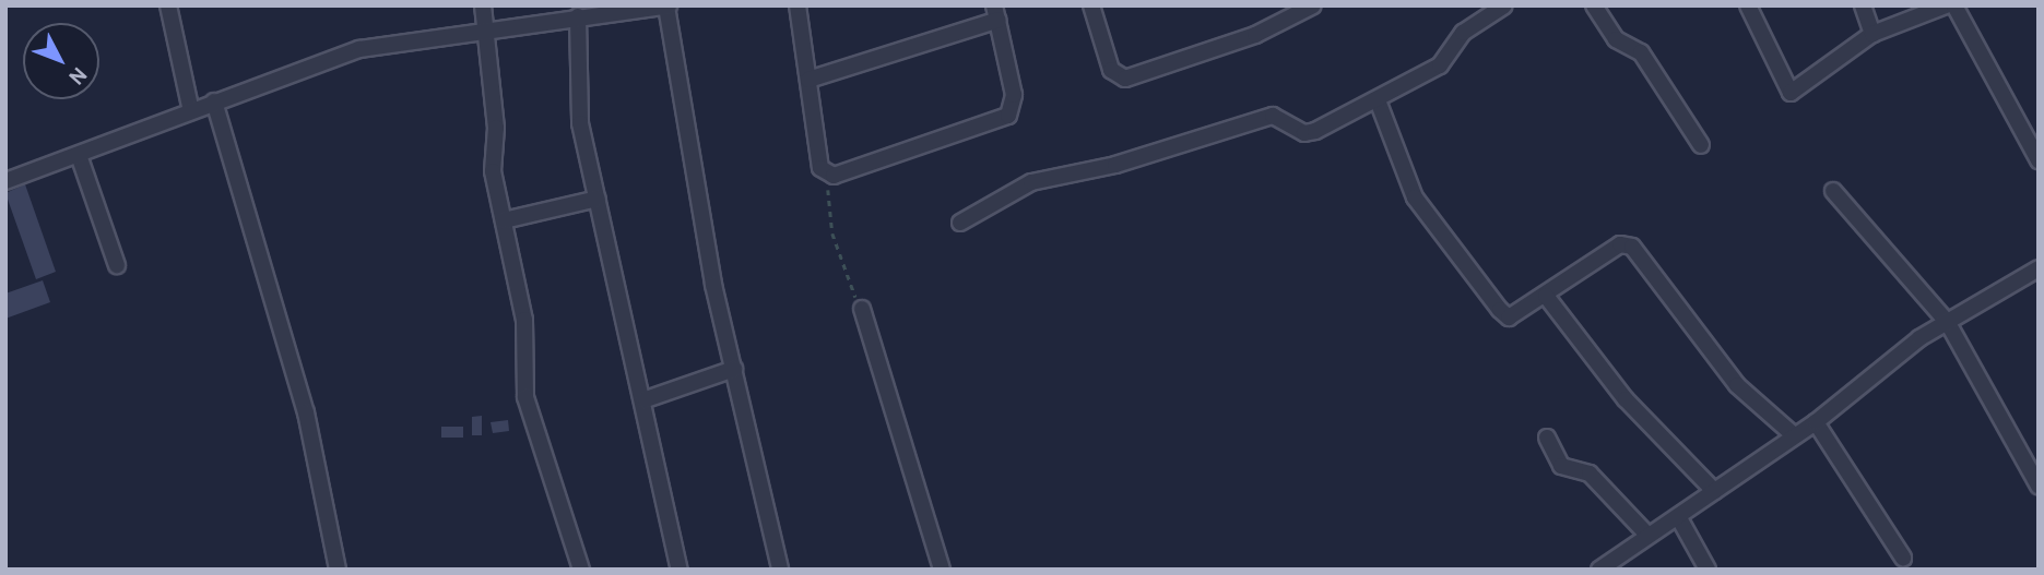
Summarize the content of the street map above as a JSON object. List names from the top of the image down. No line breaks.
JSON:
{"north":"bottom right"}
